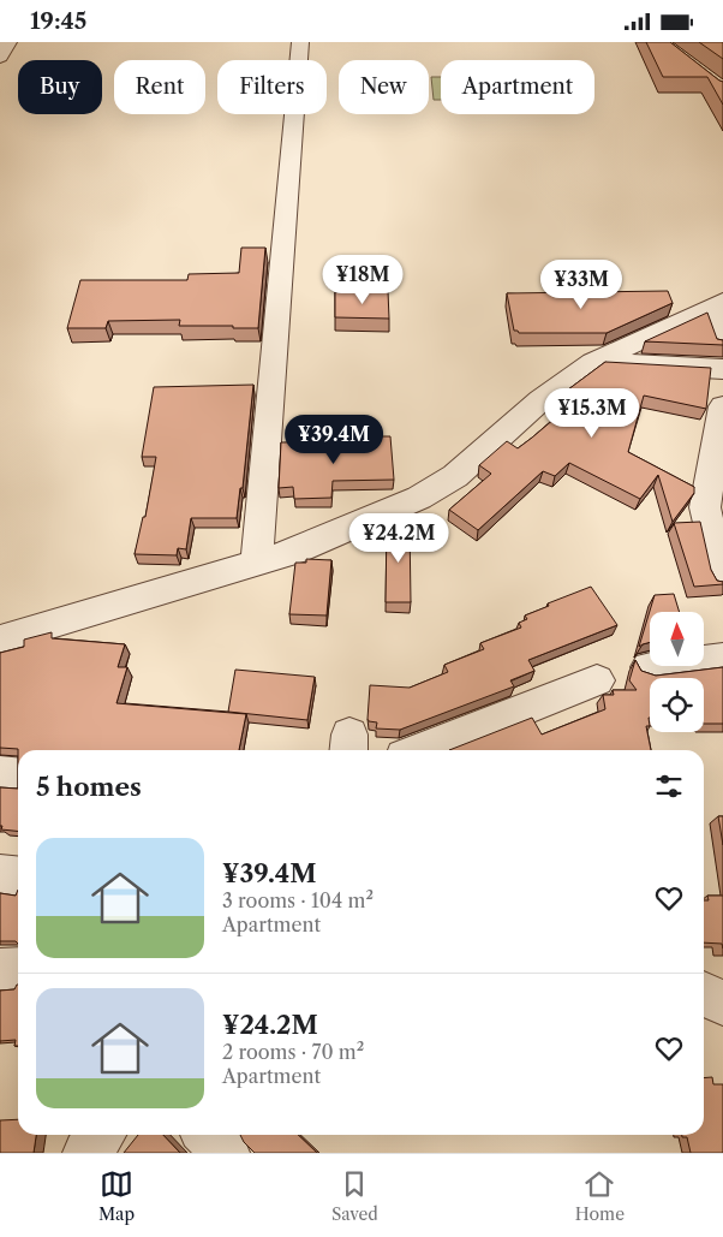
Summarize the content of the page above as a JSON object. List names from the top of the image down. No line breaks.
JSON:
{"north":"top","page":{"status":"19:45","chip":["Buy","Rent","Filters","New","Apartment"],"price":["¥18M","¥33M","¥15.3M","¥39.4M","¥24.2M"],"heading":"5 homes","list":[{"name":"¥39.4M","note":"3 rooms · 104 m² · Apartment"},{"name":"¥24.2M","note":"2 rooms · 70 m² · Apartment"}],"tabs":["Map","Saved","Home"]}}
